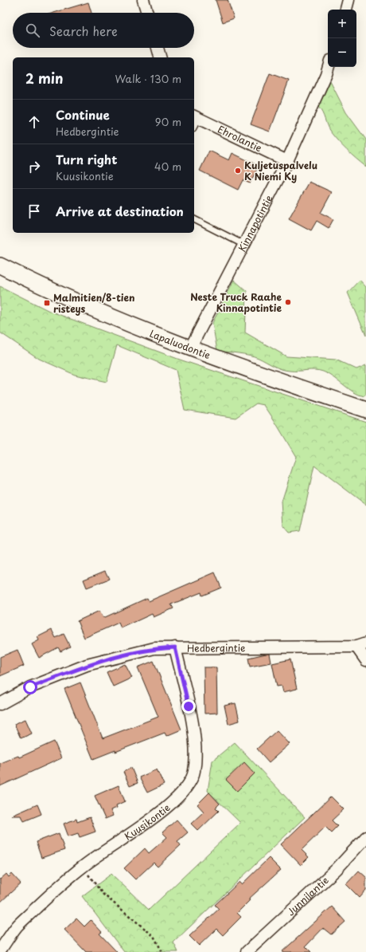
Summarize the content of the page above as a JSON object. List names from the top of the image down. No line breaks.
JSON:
{"streets":{"main road":["Lapaluodontie"],"street":["Ehrolantie","Kinnapotintie","Hedbergintie","Kuusikontie","Junnilantie"]},"crossings":[["Ehrolantie","Kinnapotintie"],["Kinnapotintie","Lapaluodontie"],["Hedbergintie","Kuusikontie"]],"places":{"other":["Kuljetuspalvelu K Niemi Ky","Neste Truck Raahe Kinnapotintie"],"transit":["Malmitien/8-tien risteys"]},"page":{"map_buttons":["+","−"],"search":"Search here","heading":["2 min","Walk · 130 m"],"list":[["Continue","Hedbergintie","90 m"],["Turn right","Kuusikontie","40 m"],"Arrive at destination"]}}
